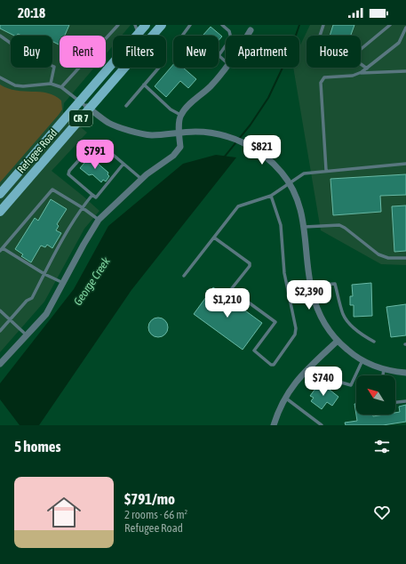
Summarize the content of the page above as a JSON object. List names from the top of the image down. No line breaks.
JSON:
{"streets":{"main road":["CR 7","Refugee Road"]},"water":["George Creek"],"north":"top left","page":{"status":"20:18","chip":["Buy","Rent","Filters","New","Apartment","House"],"price":["$821","$791","$2,390","$1,210","$740"],"heading":"5 homes","list":[{"name":"$791/mo","note":"2 rooms · 66 m² · Refugee Road"}]}}
